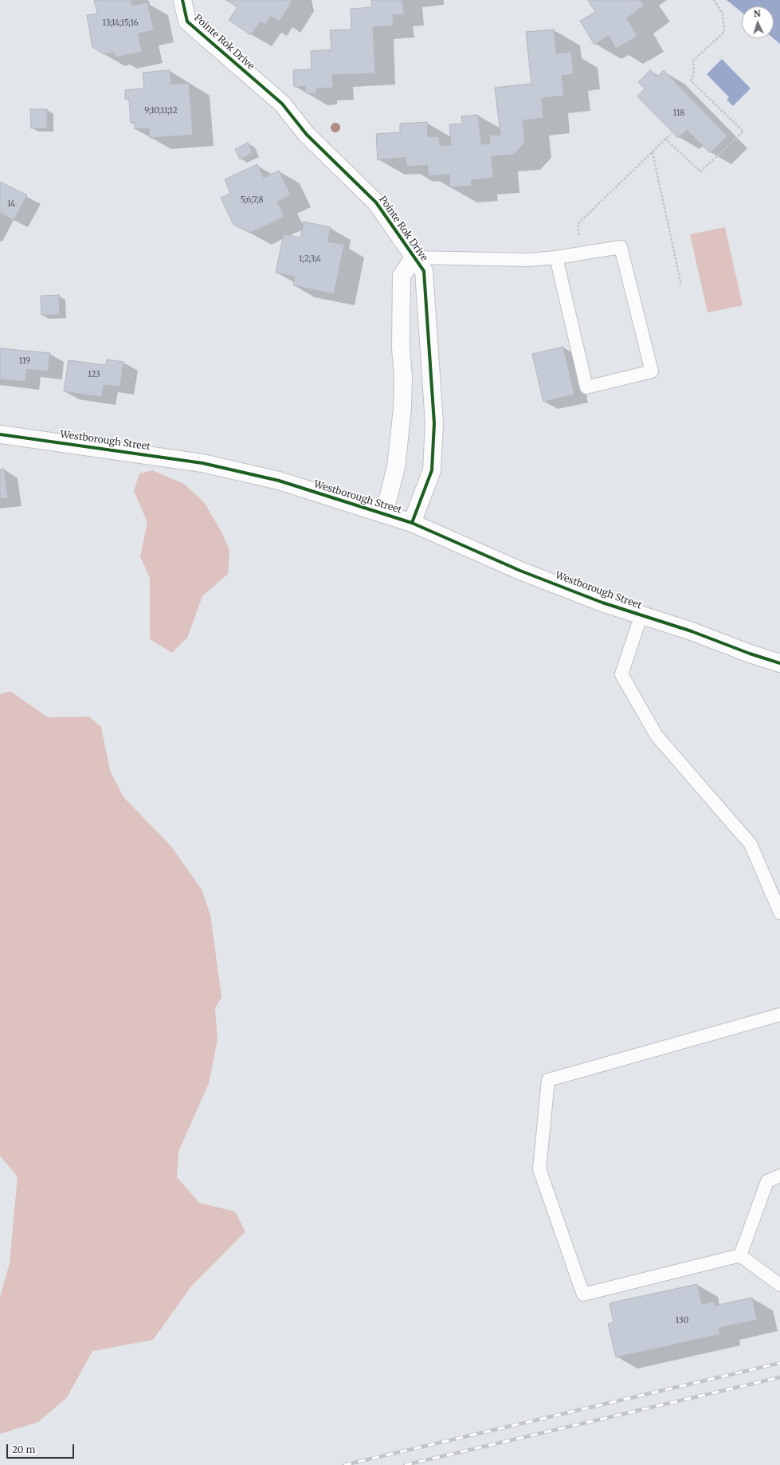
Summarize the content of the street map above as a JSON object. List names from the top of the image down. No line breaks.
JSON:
{"streets":{"street":["Pointe Rok Drive","Westborough Street"]},"crossings":[["Pointe Rok Drive","Westborough Street"]],"house_numbers":["13;14;15;16","9;10;11;12","118","5;6;7;8","14","1;2;3;4","119","123","130"],"scale_bar":"20 m","north":"top"}
